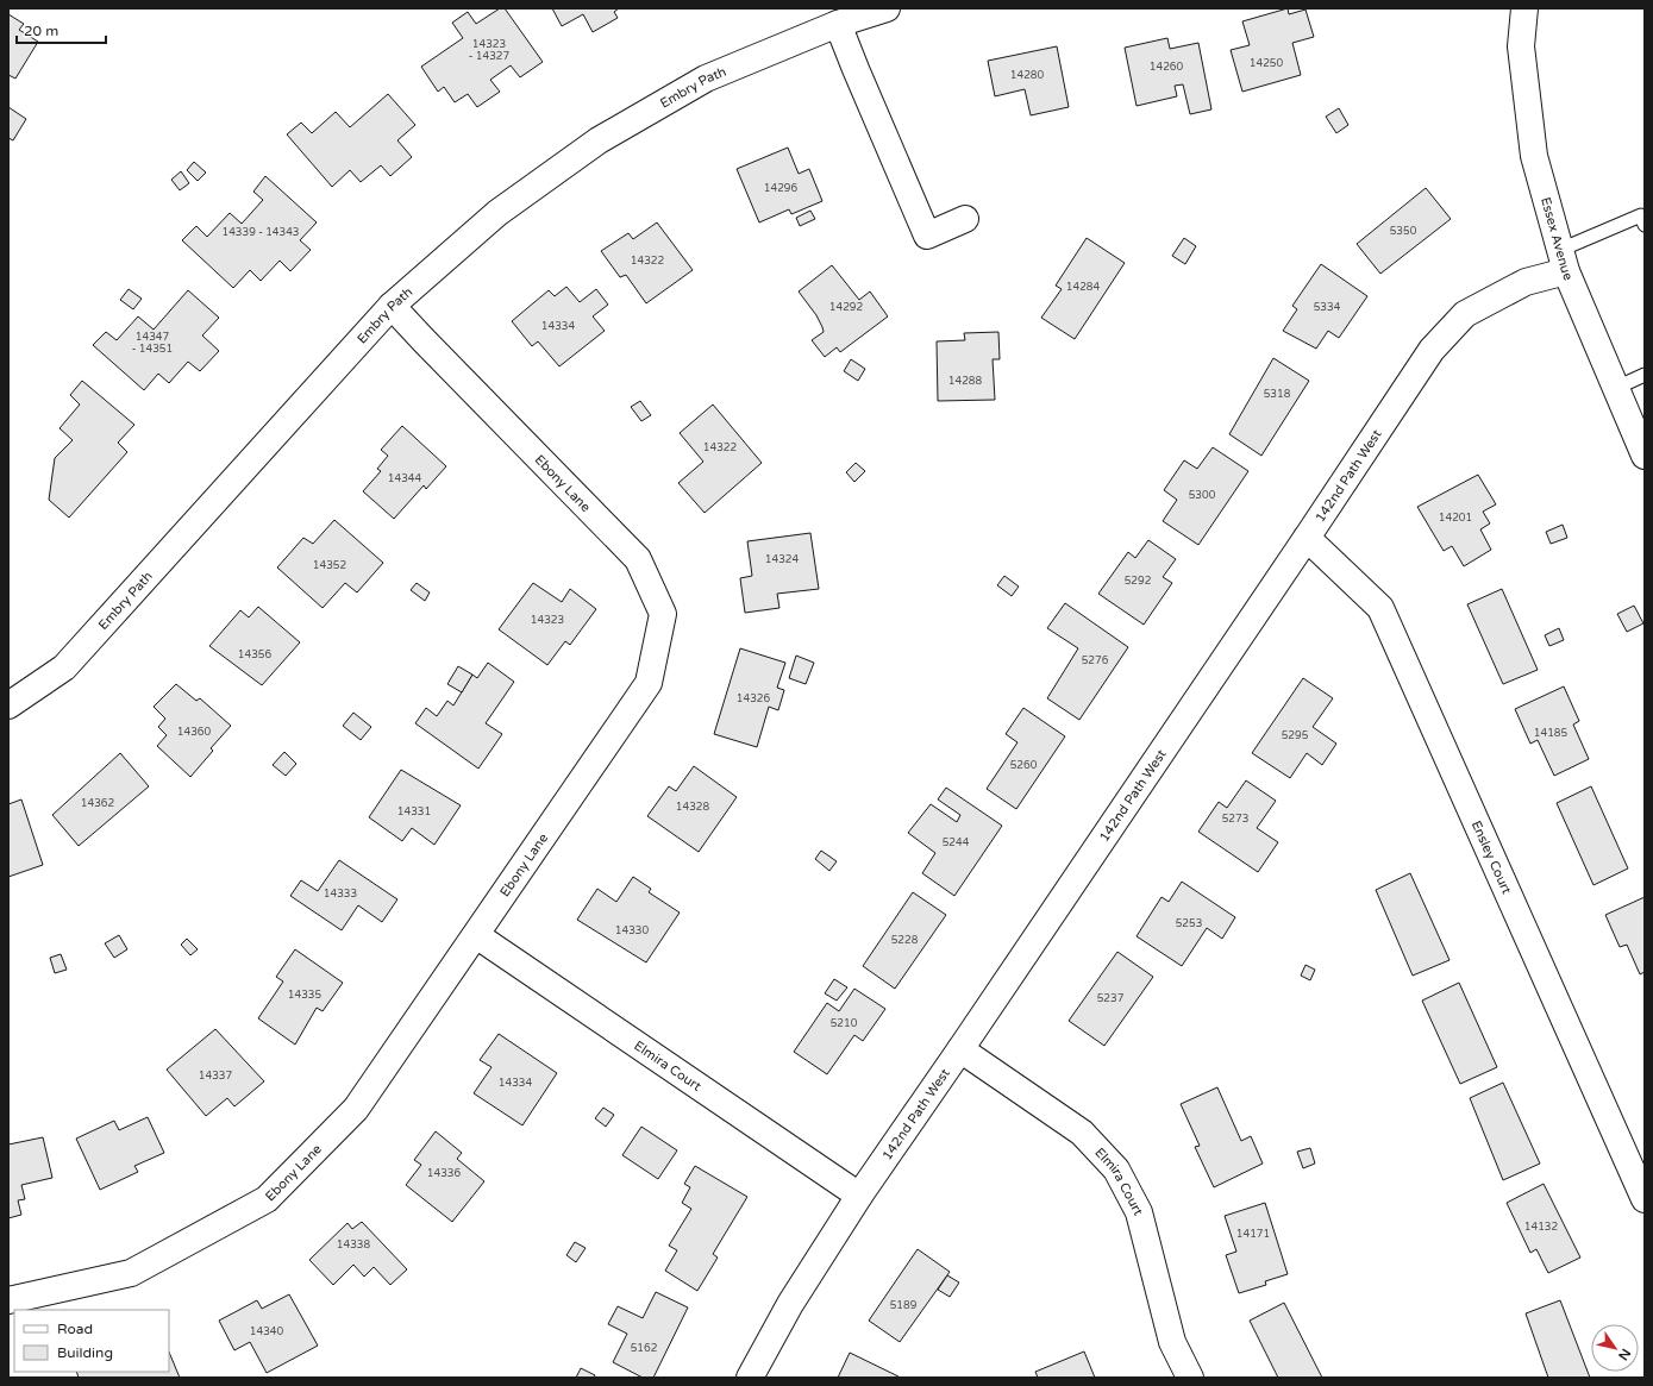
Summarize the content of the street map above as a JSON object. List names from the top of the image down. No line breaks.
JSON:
{"streets":{"street":["Embry Path","Essex Avenue","142nd Path West","Ebony Lane","Ensley Court","Elmira Court"]},"crossings":[["Embry Path","Ebony Lane"],["Essex Avenue","142nd Path West"],["142nd Path West","Ensley Court"],["142nd Path West","Elmira Court"],["Ebony Lane","Elmira Court"]],"house_numbers":["14323 - 14327","14250","14260","14280","14296","5350","14339 - 14343","14322","14284","14292","5334","14334","14347 - 14351","14288","5318","14322","14344","5300","14201","14324","14352","5292","14323","14356","5276","14326","14360","14185","5295","5260","14362","14328","14331","5273","5244","14333","5253","14330","5228","14335","5237","5210","14337","14334","14336","14132","14171","14338","5189","14340","5162"],"legend":["Road","Building"],"scale_bar":"20 m","north":"bottom right"}
